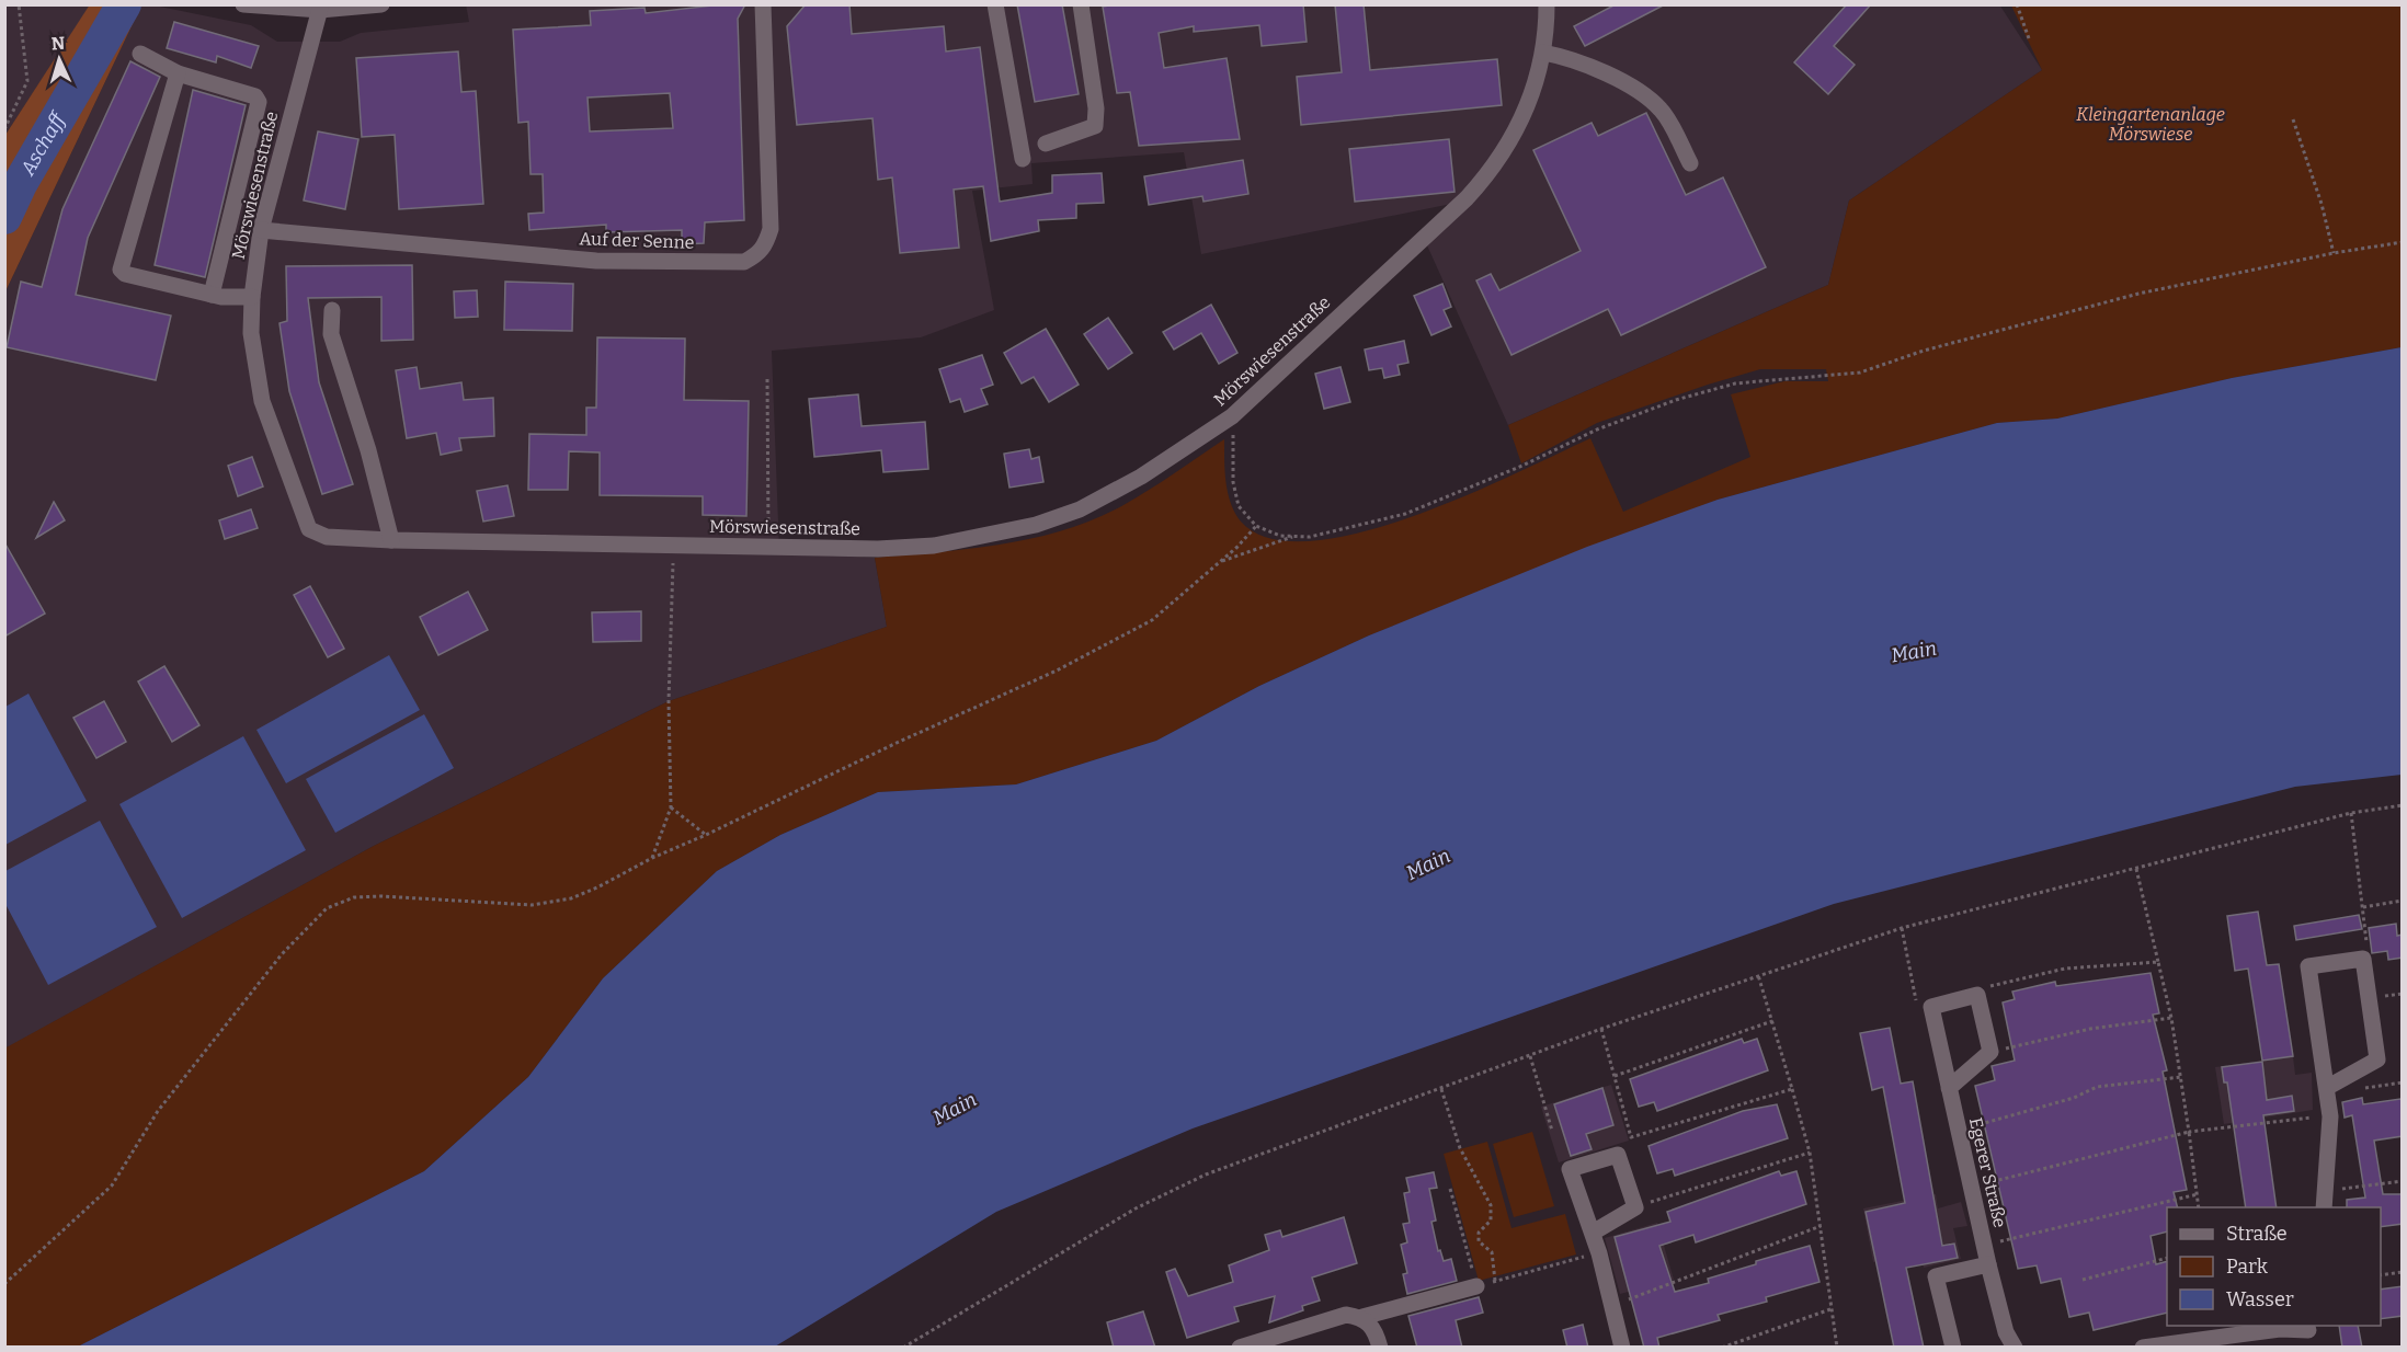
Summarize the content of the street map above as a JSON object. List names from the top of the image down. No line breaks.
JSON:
{"streets":{"street":["Mörswiesenstraße","Auf der Senne","Egerer Straße"]},"crossings":[["Mörswiesenstraße","Auf der Senne"]],"water":["Aschaff","Main"],"parks":["Kleingartenanlage Mörswiese"],"legend":["Straße","Park","Wasser"],"north":"top"}
